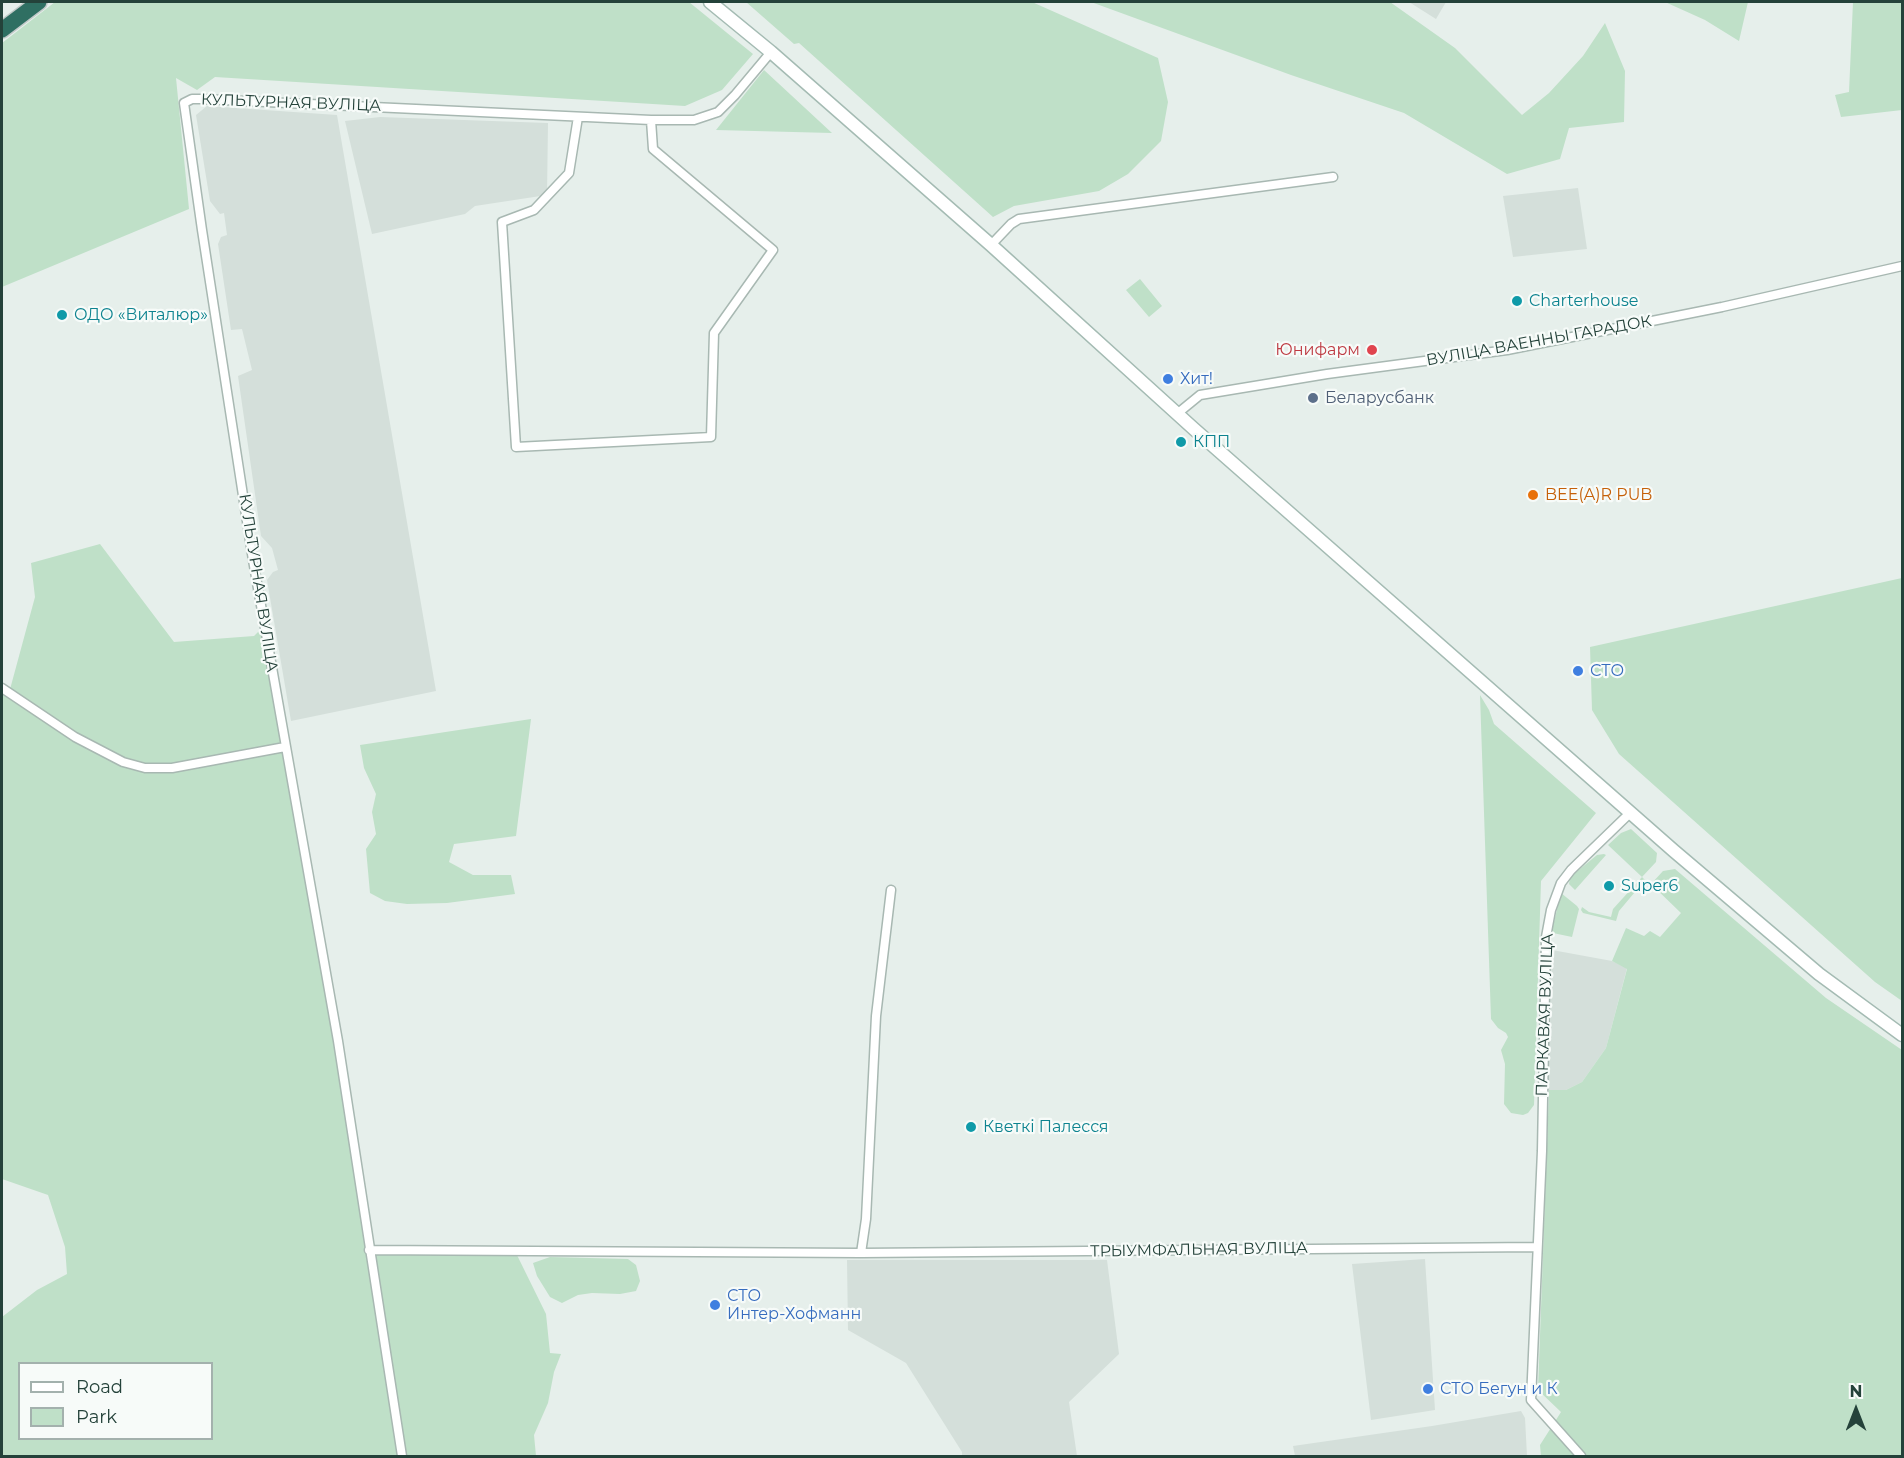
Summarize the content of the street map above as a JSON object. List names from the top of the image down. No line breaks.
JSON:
{"streets":{"street":["КУЛЬТУРНАЯ ВУЛІЦА","ВУЛІЦА ВАЕННЫ ГАРАДОК","ПАРКАВАЯ ВУЛІЦА","ТРЫУМФАЛЬНАЯ ВУЛІЦА"]},"crossings":[["ПАРКАВАЯ ВУЛІЦА","ТРЫУМФАЛЬНАЯ ВУЛІЦА"]],"places":["Charterhouse","ОДО «Виталюр»","Юнифарм","Хит!","Беларусбанк","КПП","BEE(A)R PUB","СТО","Super6","Кветкі Палесся","СТО Интер-Хофманн","СТО Бегун и К"],"legend":["Road","Park"],"north":"top"}
